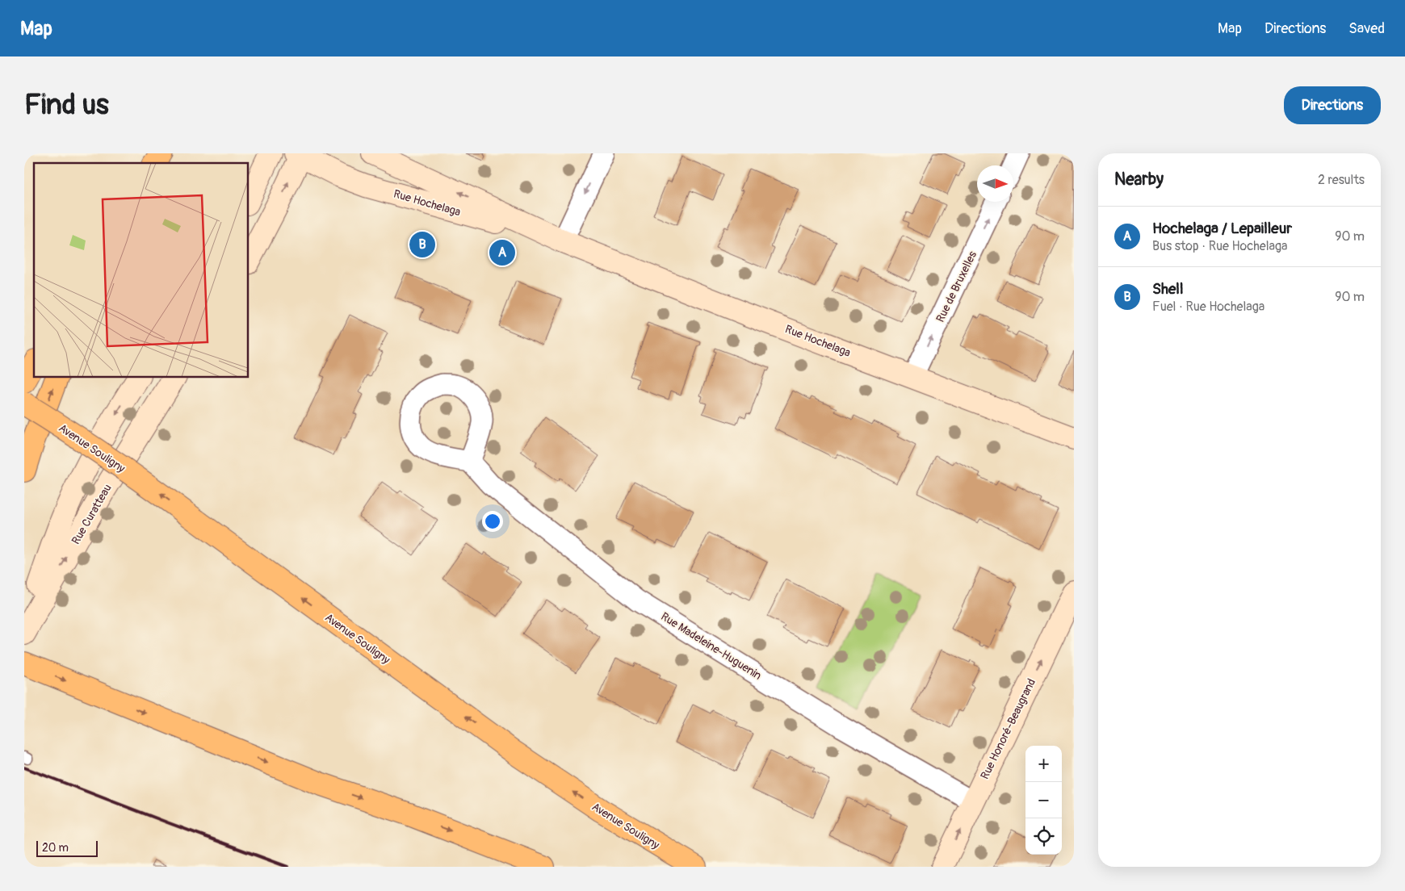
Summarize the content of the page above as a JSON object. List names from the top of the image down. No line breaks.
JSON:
{"streets":{"highway":["Avenue Souligny"],"main road":["Rue Hochelaga","Rue Curatteau","Rue Honoré-Beaugrand"],"street":["Rue de Bruxelles","Rue Madeleine-Huguenin"]},"crossings":[["Rue Hochelaga","Rue de Bruxelles"],["Rue Madeleine-Huguenin","Rue Honoré-Beaugrand"]],"one_way":["Rue de Bruxelles","Rue Honoré-Beaugrand"],"scale_bar":"20 m","north":"right","page":{"header":"Map","nav":["Map","Directions","Saved"],"buttons":"Directions","title":"Find us","heading":["Nearby","2 results"],"list":[{"mark":"A","name":"Hochelaga / Lepailleur","note":"Bus stop · Rue Hochelaga","value":"90 m"},{"mark":"B","name":"Shell","note":"Fuel · Rue Hochelaga","value":"90 m"}],"pins":["B","A"],"map_buttons":["+","−"],"scale":"20 m"}}
